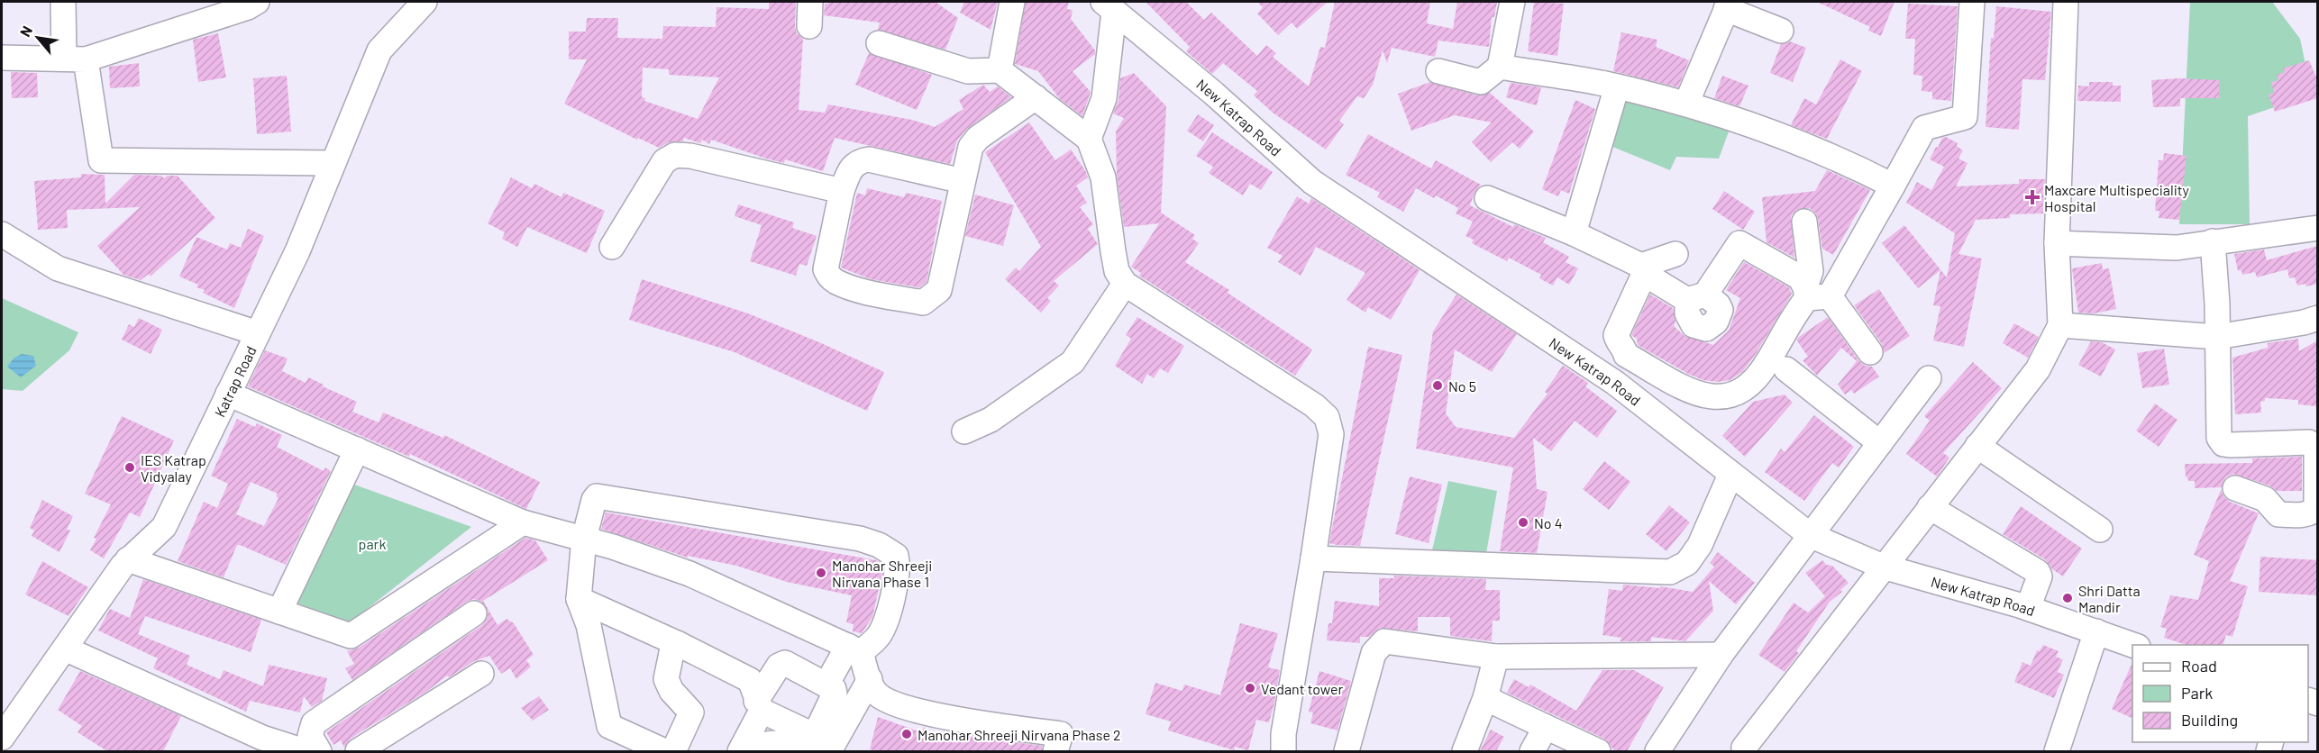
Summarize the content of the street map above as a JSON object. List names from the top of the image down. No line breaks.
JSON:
{"streets":{"street":["New Katrap Road","Katrap Road"]},"parks":["park"],"places":{"health":["Maxcare Multispeciality Hospital"],"other":["No 5","IES Katrap Vidyalay","No 4","Manohar Shreeji Nirvana Phase 1","Shri Datta Mandir","Vedant tower","Manohar Shreeji Nirvana Phase 2"]},"legend":["Road","Park","Building"],"north":"top left"}
